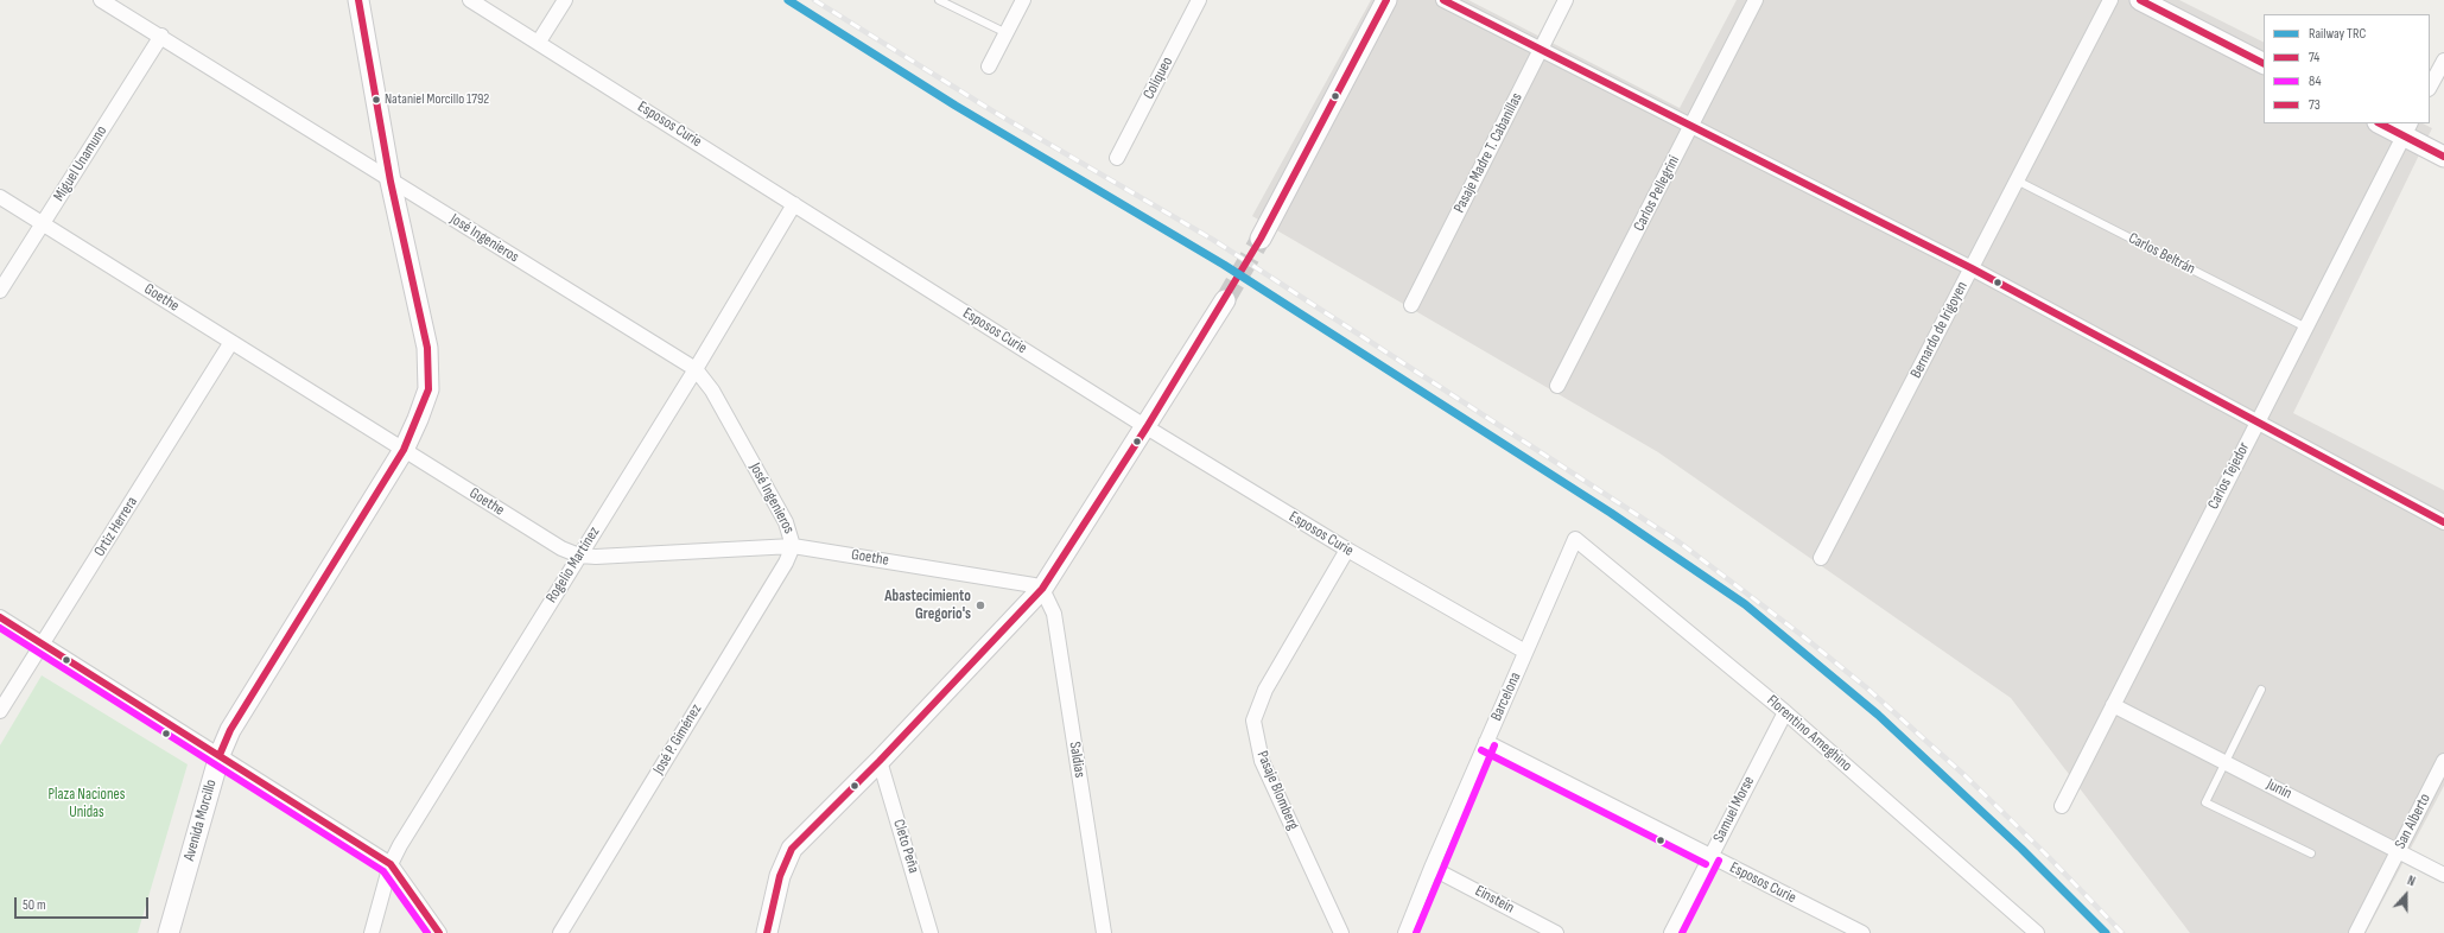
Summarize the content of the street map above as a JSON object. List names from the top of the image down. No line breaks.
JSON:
{"streets":{"main road":["Avenida Morcillo"],"street":["Coliqueo","Esposos Curie","Pasaje Madre T. Cabanillas","Miguel Unamuno","Carlos Pellegrini","José Ingenieros","Goethe","Bernardo de Irigoyen","Carlos Tejedor","Ortiz Herrera","Rogelio Martínez","Barcelona","Florentino Ameghino","José P. Giménez","Saldias","Junín","Pasaje Blomberg","Samuel Morse","San Alberto","Cleto Peña","Einstein"],"lane":["Carlos Beltrán"]},"crossings":[["Esposos Curie","Rogelio Martínez"],["Esposos Curie","Barcelona"],["Esposos Curie","Pasaje Blomberg"],["Esposos Curie","Samuel Morse"],["Miguel Unamuno","José Ingenieros"],["Miguel Unamuno","Goethe"],["José Ingenieros","Goethe"],["José Ingenieros","Rogelio Martínez"],["José Ingenieros","José P. Giménez"],["José Ingenieros","Avenida Morcillo"],["Carlos Beltrán","Bernardo de Irigoyen"],["Carlos Beltrán","Carlos Tejedor"],["Goethe","Ortiz Herrera"],["Goethe","Rogelio Martínez"],["Goethe","José P. Giménez"],["Goethe","Saldias"],["Goethe","Avenida Morcillo"],["Carlos Tejedor","Junín"],["Barcelona","Florentino Ameghino"],["Barcelona","Einstein"],["Florentino Ameghino","Samuel Morse"],["Junín","San Alberto"]],"parks":["Plaza Naciones Unidas"],"places":["Nataniel Morcillo 1792","Abastecimiento Gregorio's"],"lines":["rail line TRC","transit line 74","transit line 73","transit line 84"],"legend":["Railway TRC","74","84","73"],"scale_bar":"50 m","north":"top"}
